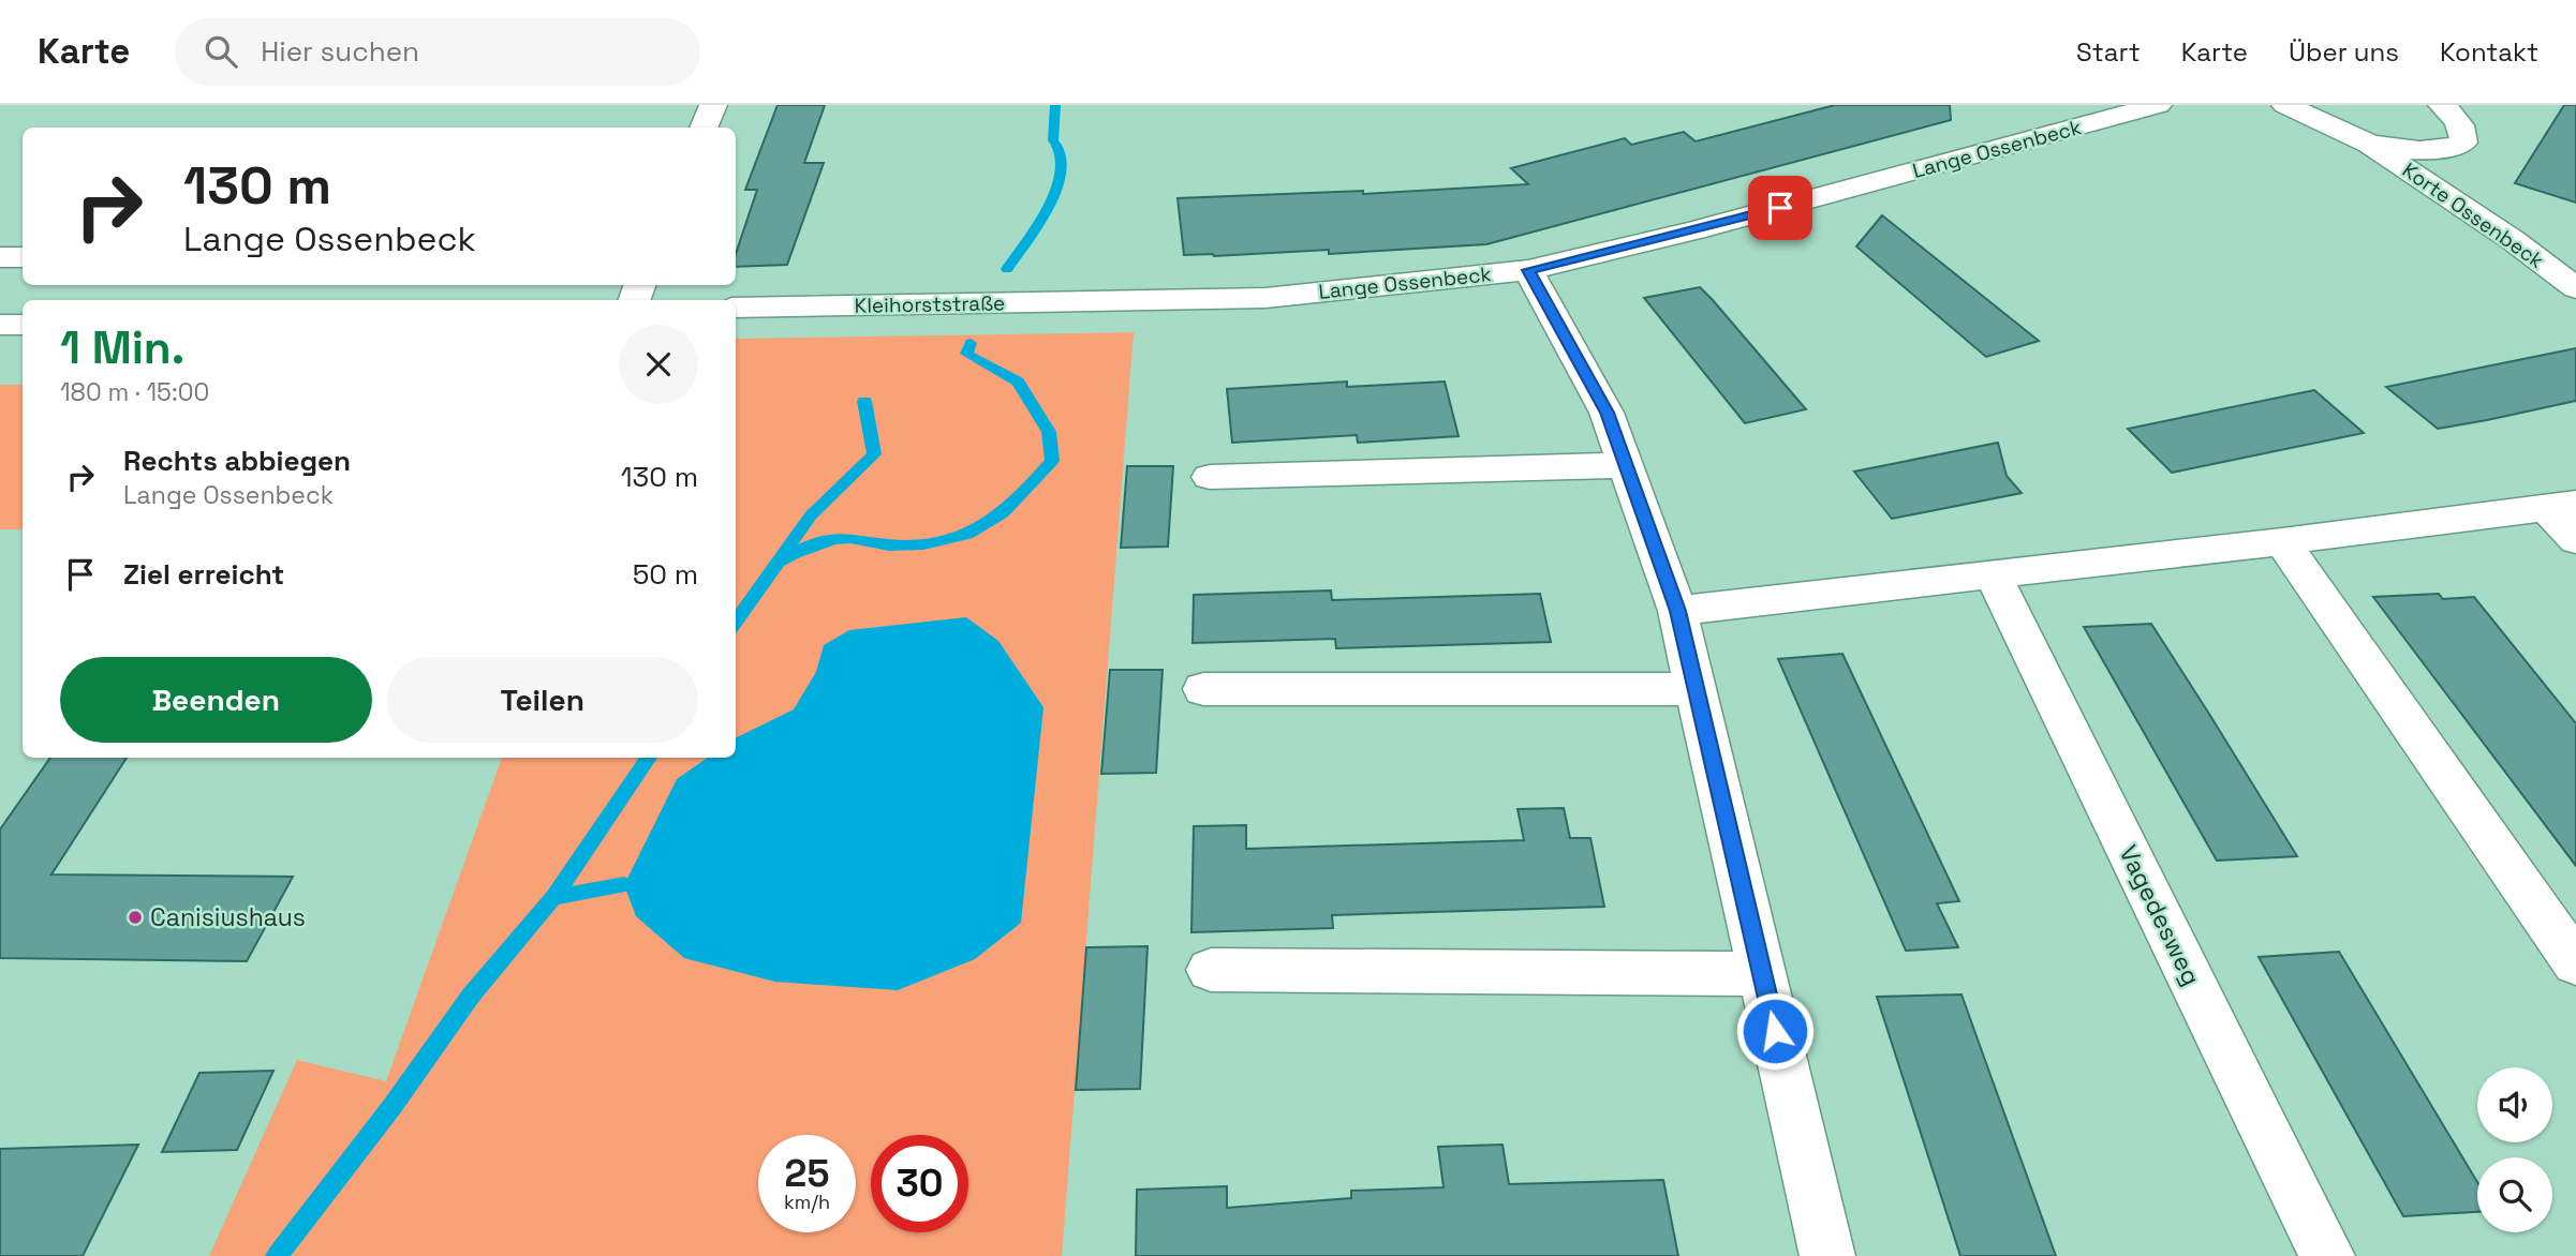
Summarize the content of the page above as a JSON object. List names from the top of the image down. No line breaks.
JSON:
{"streets":{"street":["Lange Ossenbeck","Korte Ossenbeck","Kleihorststraße","Vagedesweg"]},"crossings":[["Lange Ossenbeck","Kleihorststraße"]],"places":["Canisiushaus"],"page":{"header":"Karte","search":"Hier suchen","nav":["Start","Karte","Über uns","Kontakt"],"turn":["130 m","Lange Ossenbeck"],"heading":["1 Min.","180 m · 15:00"],"list":[{"name":"Rechts abbiegen","note":"Lange Ossenbeck","value":"130 m"},{"name":"Ziel erreicht","value":"50 m"}],"buttons":["Beenden","Teilen"],"speed":"25 km/h","limit":"30"}}
